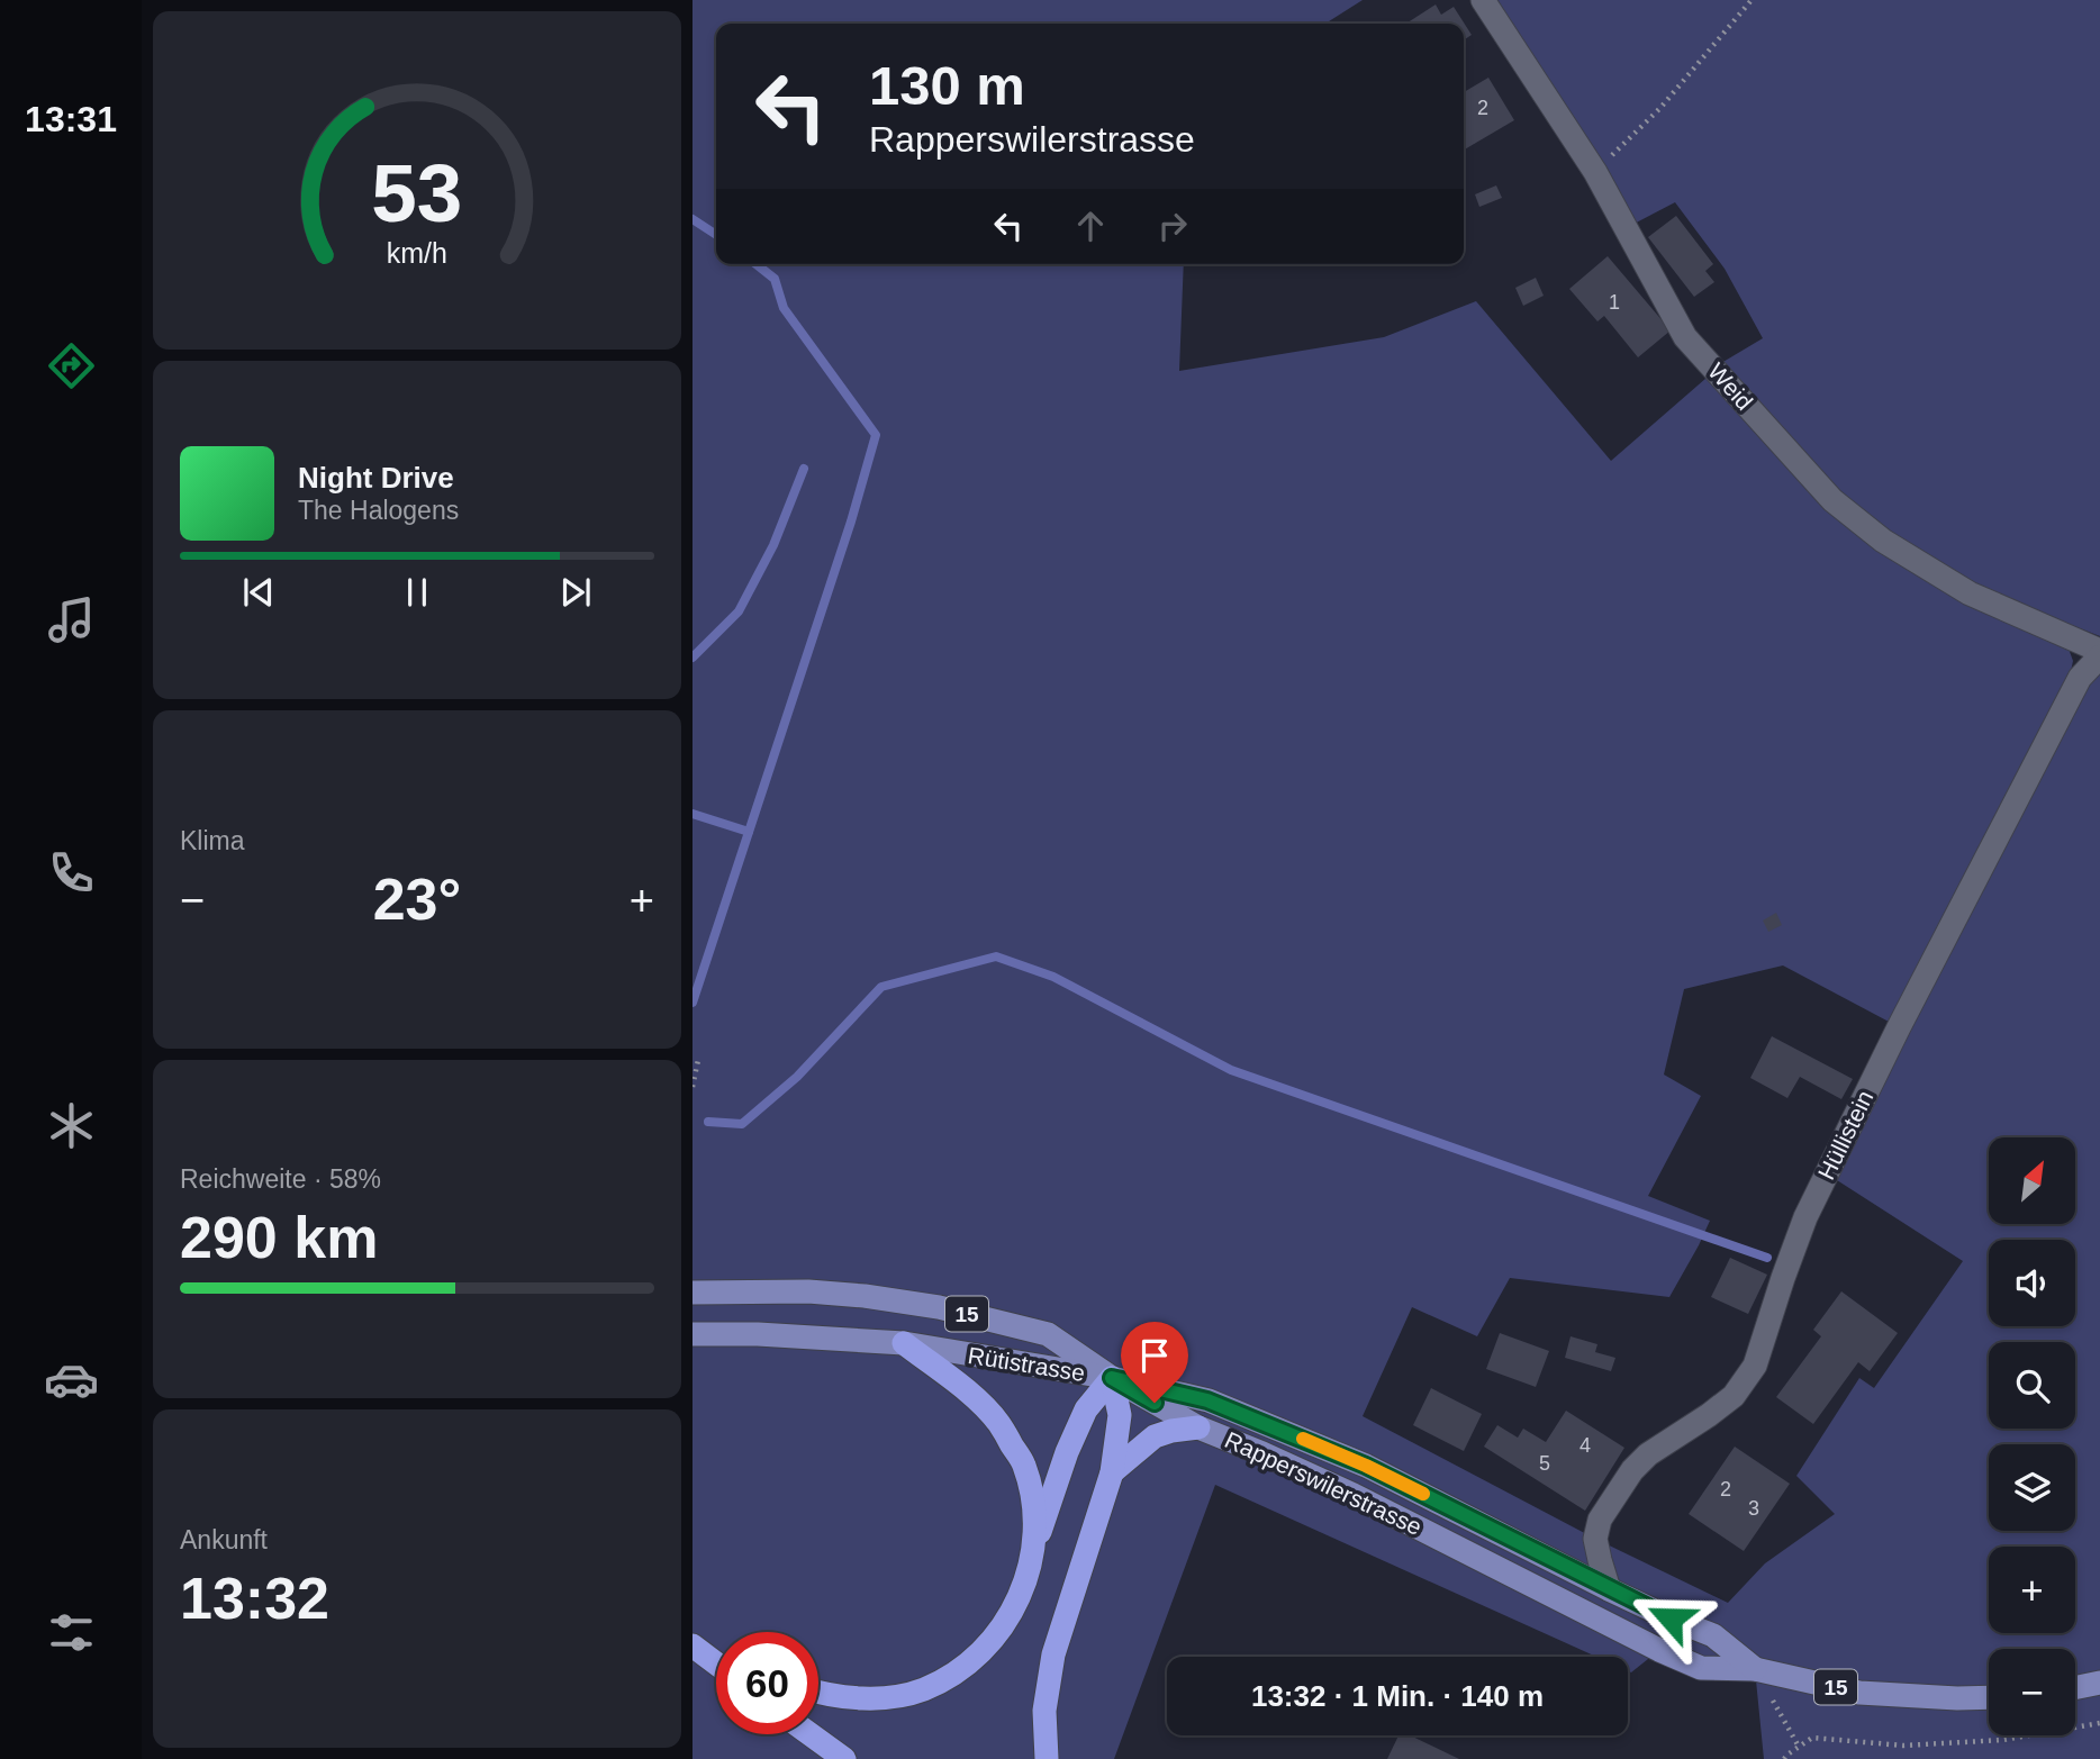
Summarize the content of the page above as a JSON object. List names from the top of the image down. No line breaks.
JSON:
{"streets":{"main road":["15","Rütistrasse","Rapperswilerstrasse"],"street":["Weid","Hüllistein"]},"crossings":[["Weid","Hüllistein"],["Hüllistein","Rapperswilerstrasse"],["Rütistrasse","Rapperswilerstrasse"]],"house_numbers":["2","1","4","5","2","3"],"north":"top right","page":{"tabs":"13:31","turn":["130 m","Rapperswilerstrasse"],"song":["Night Drive","The Halogens"],"tile":["Klima",["Reichweite · 58%","290 km"],["Ankunft","13:32"]],"heat":["−","23°","+"],"map_buttons":["+","−"],"limit":"60","trip":"13:32 · 1 Min. · 140 m","gauge":["53","km/h"]}}
